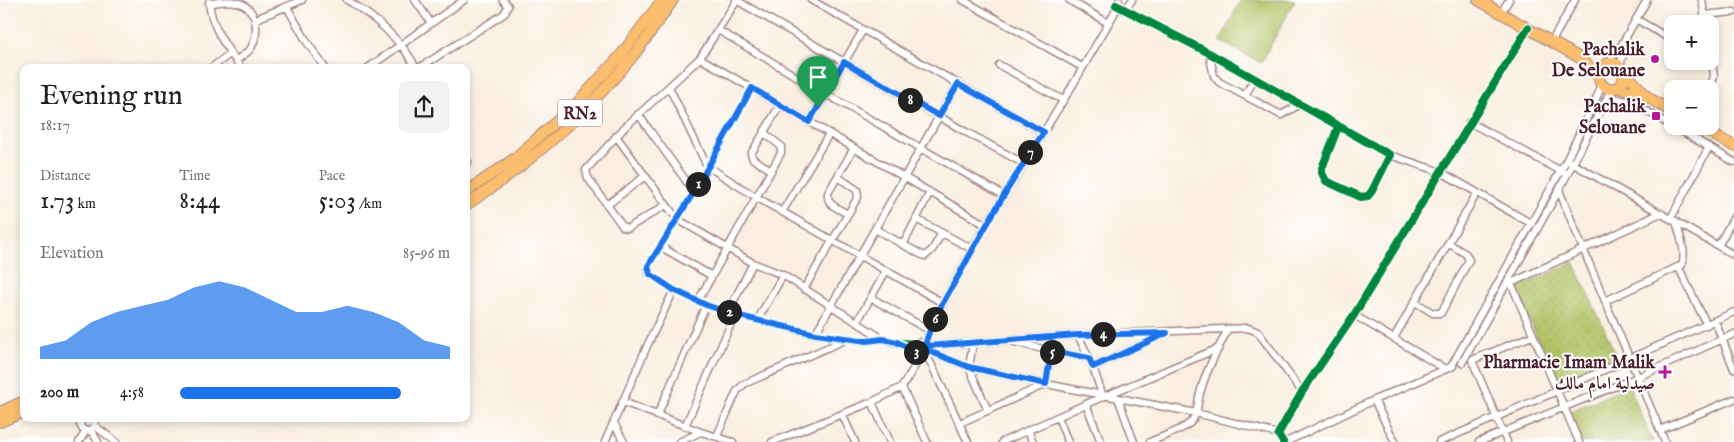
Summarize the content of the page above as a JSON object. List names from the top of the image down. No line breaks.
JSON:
{"streets":{"highway":["RN2"]},"places":{"other":["Pachalik De Selouane"],"transit":["Pachalik Selouane"],"health":["Pharmacie Imam Malik صيدلية امام مالك"]},"page":{"map_buttons":["+","−"],"heading":["Evening run","18:17"],"pins":["8","7","1","2","6","4","3","5"],"stats":[["Distance","1.73 km"],["Time","8:44"],["Pace","5:03 /km"]],"chart":["Elevation","85–96 m"],"list":[{"name":"200 m","note":"4:58"}]}}
